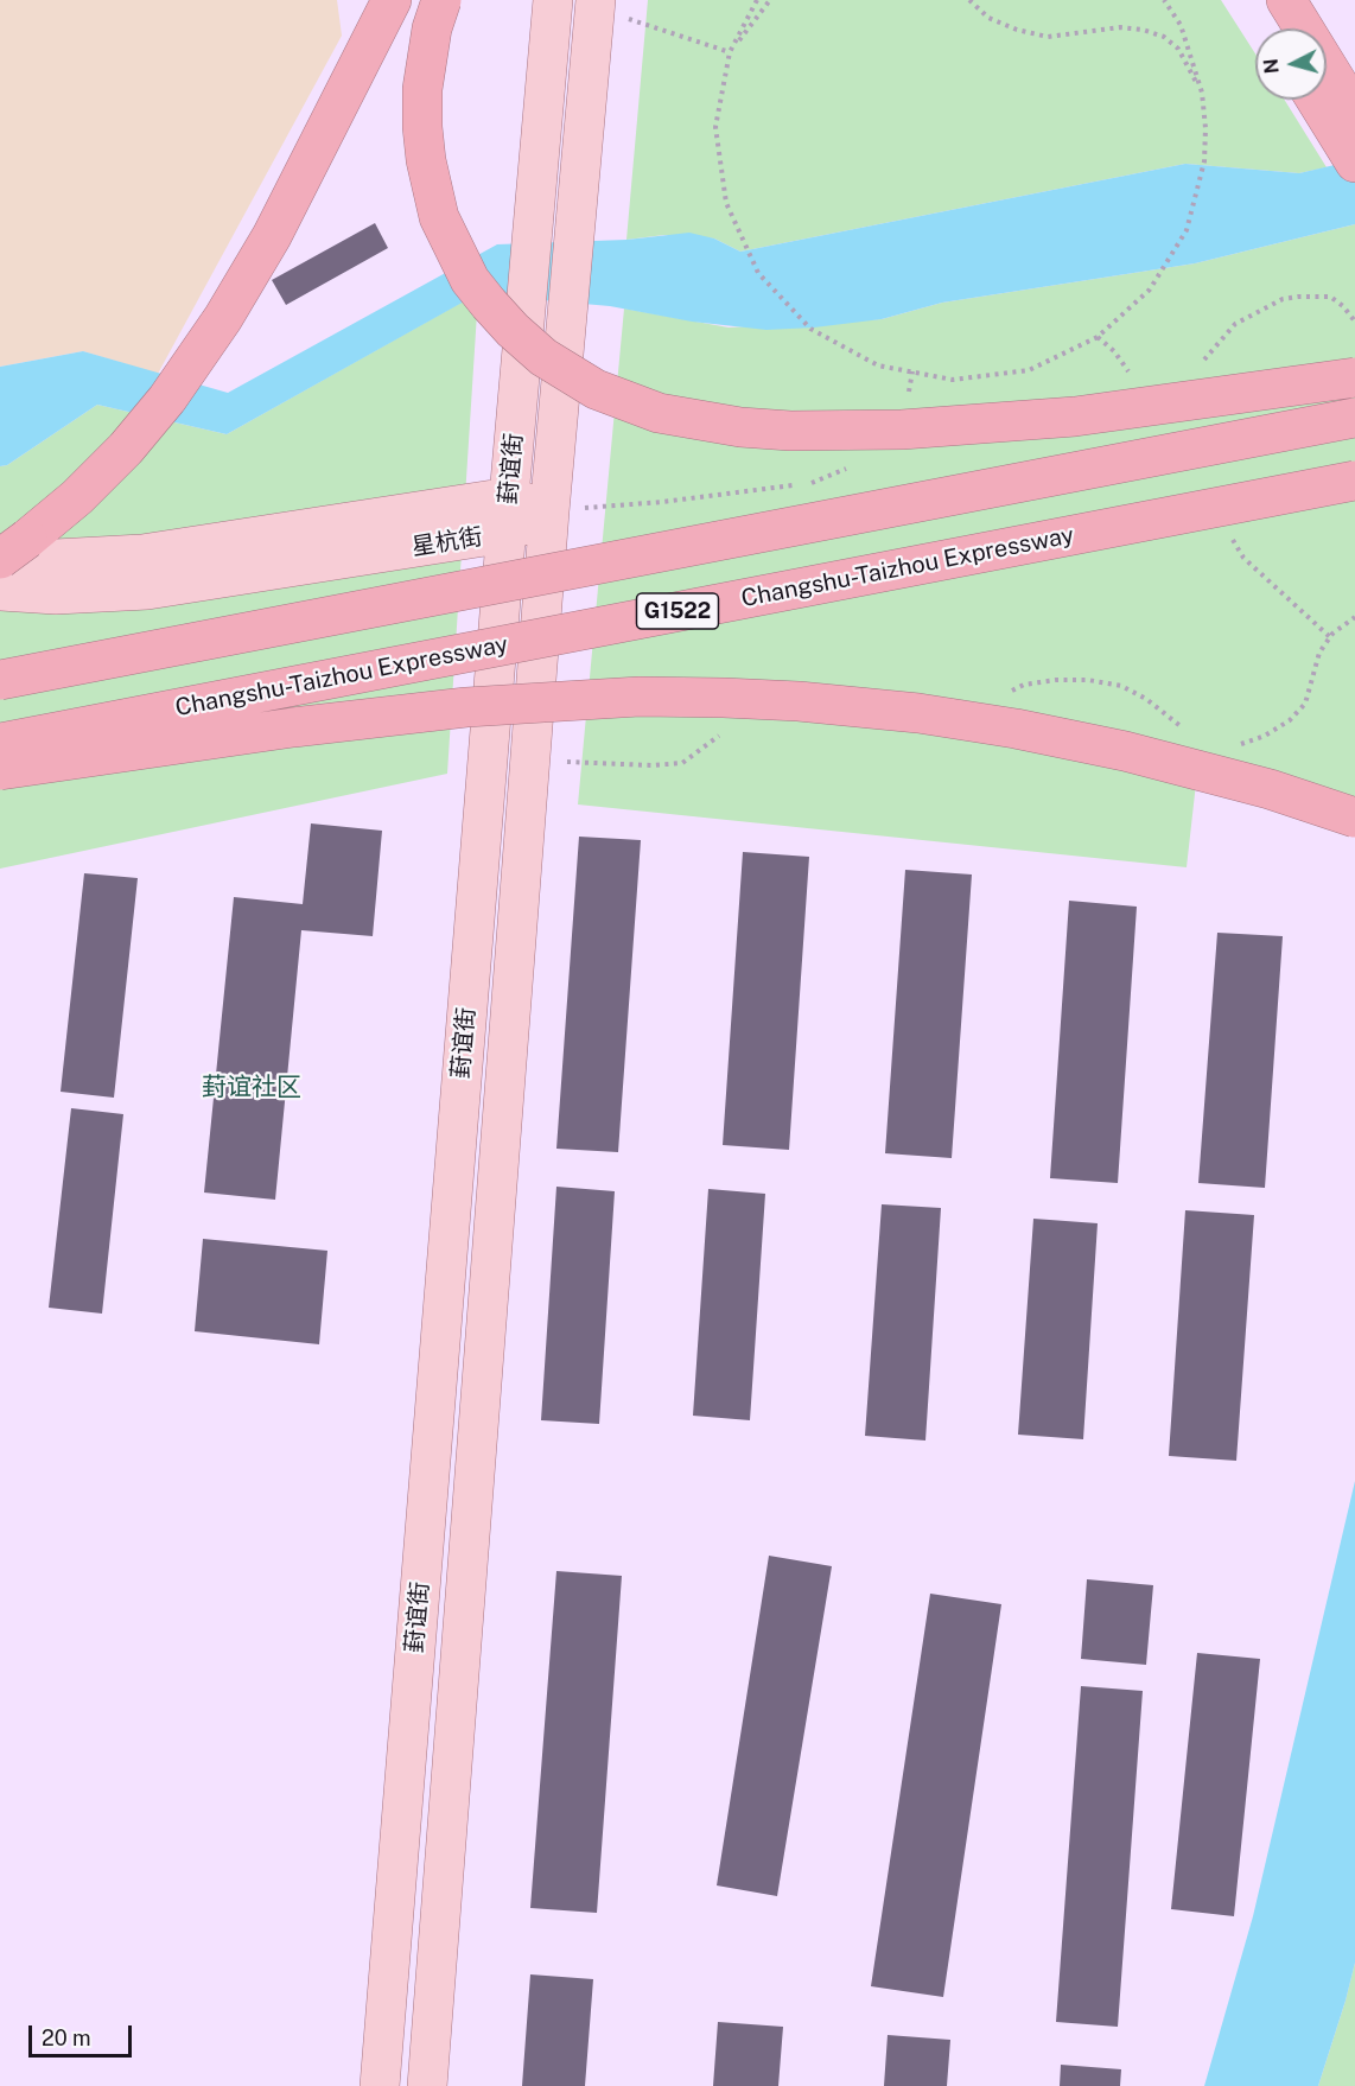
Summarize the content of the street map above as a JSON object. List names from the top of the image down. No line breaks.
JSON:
{"streets":{"highway":["Changshu-Taizhou Expressway","G1522"],"main road":["葑谊街","星杭街"]},"crossings":[["葑谊街","星杭街"]],"districts":["葑谊社区"],"scale_bar":"20 m","north":"left"}
